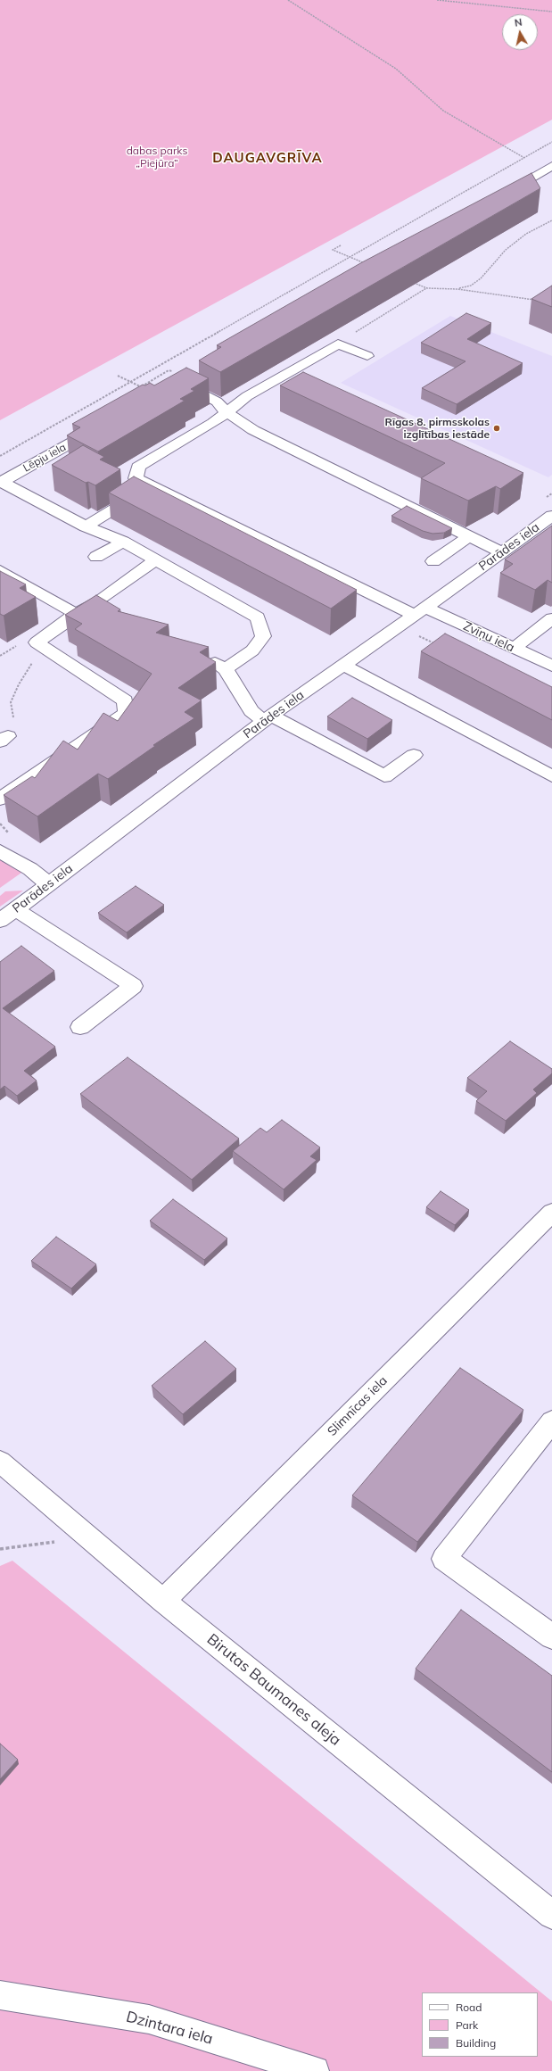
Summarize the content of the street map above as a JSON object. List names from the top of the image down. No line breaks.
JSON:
{"streets":{"street":["Lēpju iela","Parādes iela","Zvīņu iela","Slimnīcas iela","Birutas Baumanes aleja","Dzintara iela"]},"crossings":[["Parādes iela","Zvīņu iela"],["Slimnīcas iela","Birutas Baumanes aleja"]],"districts":["DAUGAVGRĪVA"],"parks":["dabas parks „Piejūra”"],"places":["Rīgas 8. pirmsskolas izglītības iestāde"],"legend":["Road","Park","Building"],"north":"top"}
